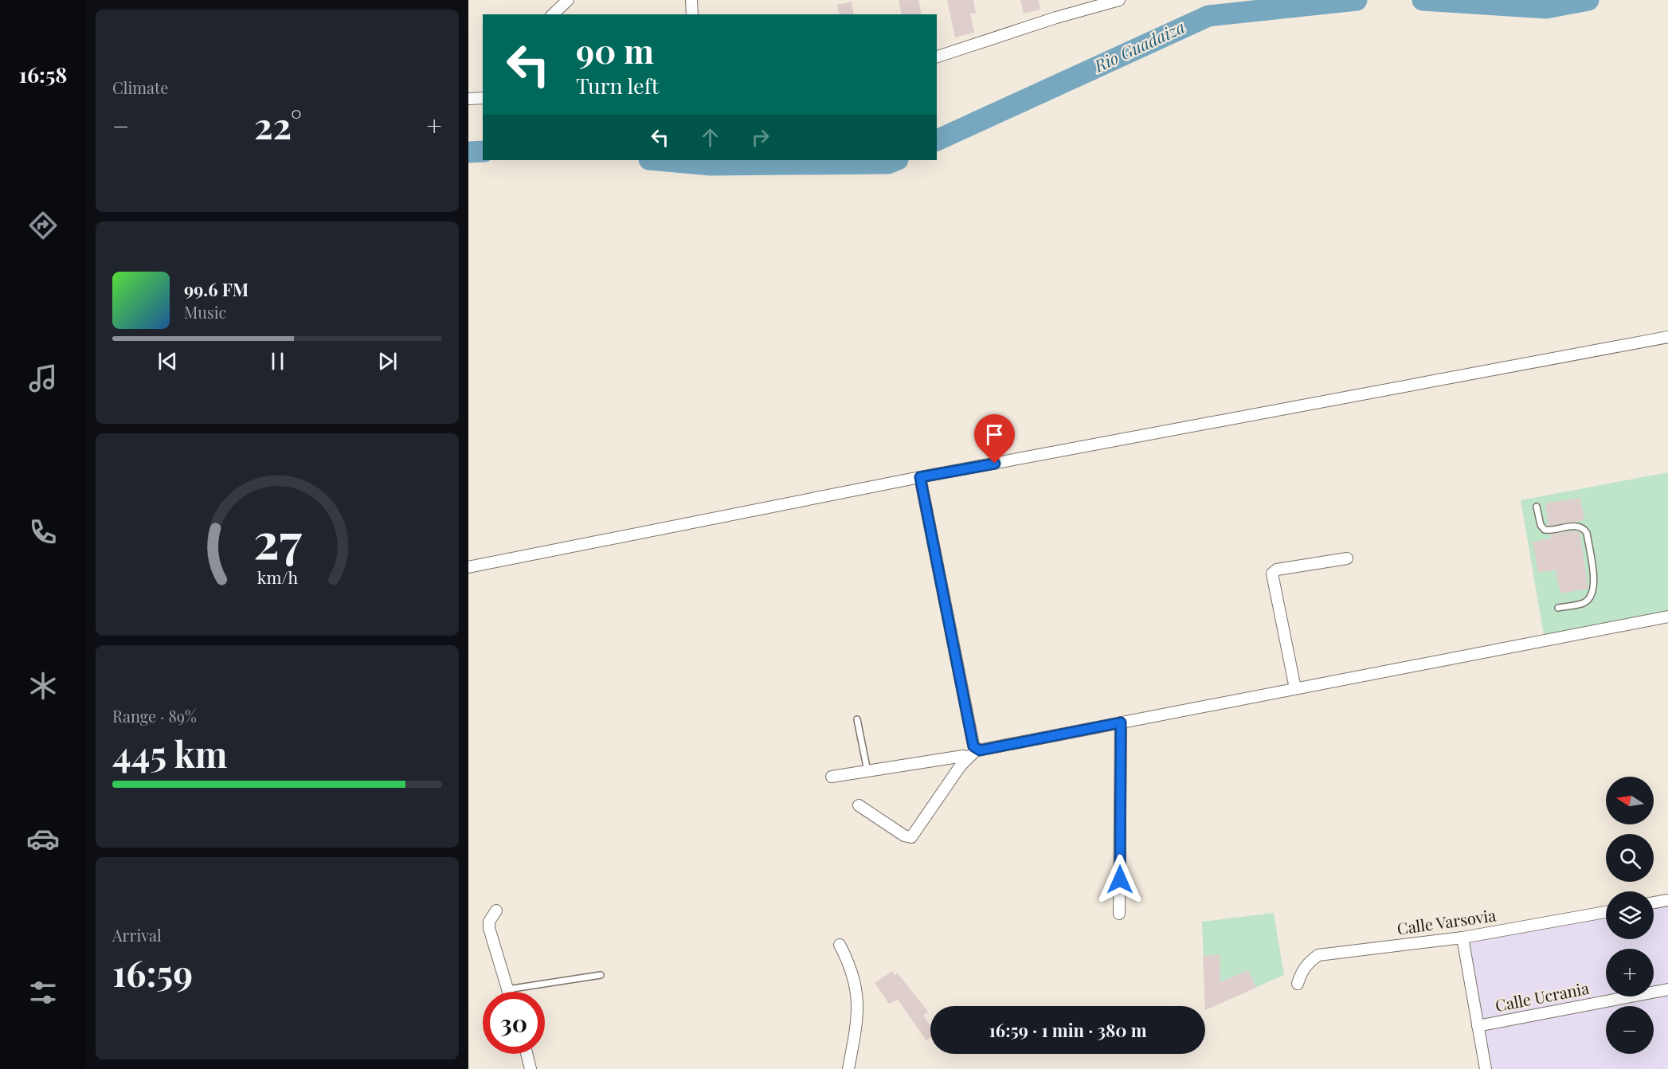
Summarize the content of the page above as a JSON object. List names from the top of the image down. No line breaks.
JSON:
{"streets":{"street":["Calle Varsovia","Calle Ucrania"]},"water":["Rio Guadaiza"],"north":"left","page":{"tabs":"16:58","tile":["Climate",["Range · 89%","445 km"],["Arrival","16:59"]],"turn":["90 m","Turn left"],"heat":["−","22°","+"],"song":["99.6 FM","Music"],"map_buttons":["+","−"],"limit":"30","trip":"16:59 · 1 min · 380 m","gauge":["27","km/h"]}}
